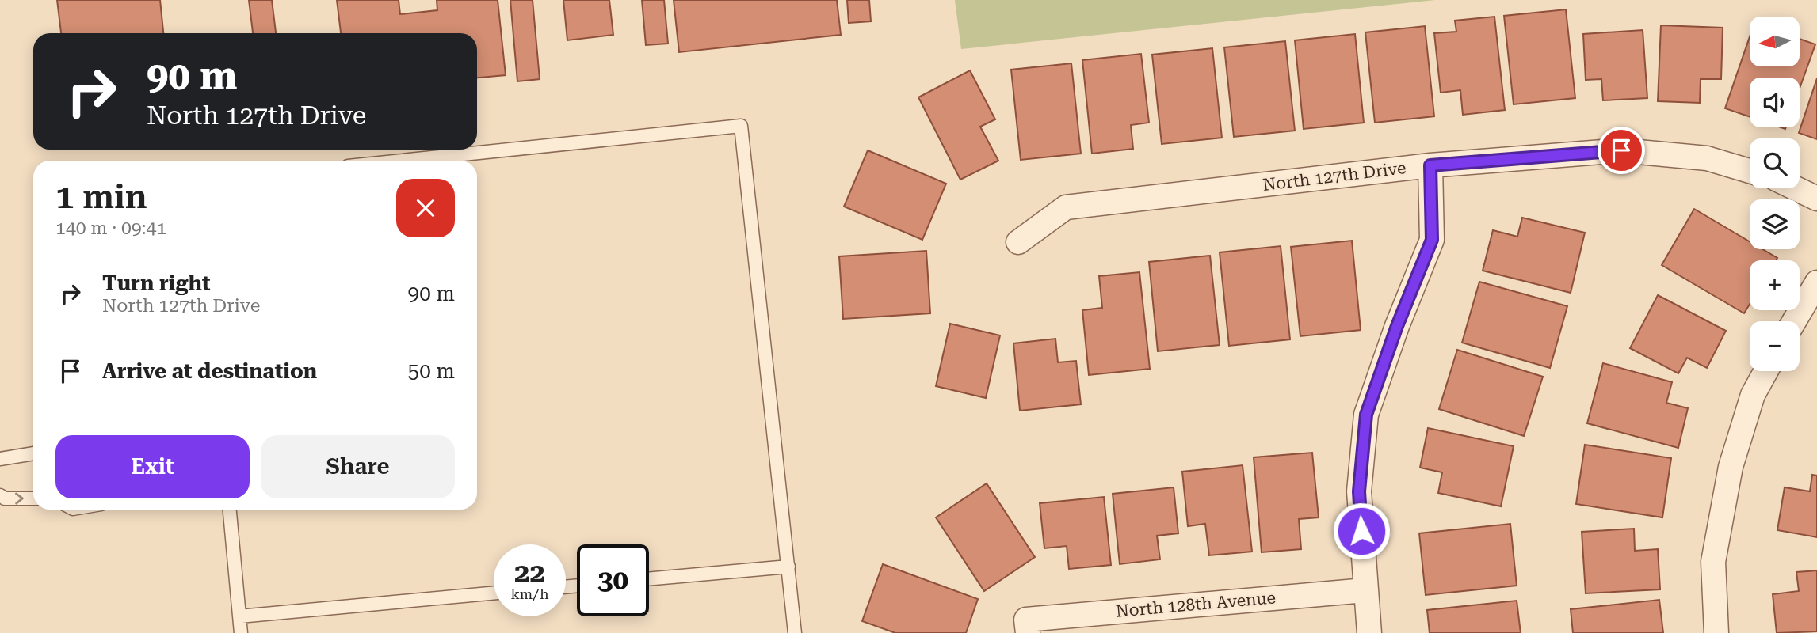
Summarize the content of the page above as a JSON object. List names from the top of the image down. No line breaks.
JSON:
{"streets":{"street":["North 127th Drive","North 128th Avenue"]},"north":"left","page":{"map_buttons":["+","−"],"turn":["90 m","North 127th Drive"],"heading":["1 min","140 m · 09:41"],"list":[{"name":"Turn right","note":"North 127th Drive","value":"90 m"},{"name":"Arrive at destination","value":"50 m"}],"buttons":["Exit","Share"],"speed":"22 km/h","limit":"30"}}
